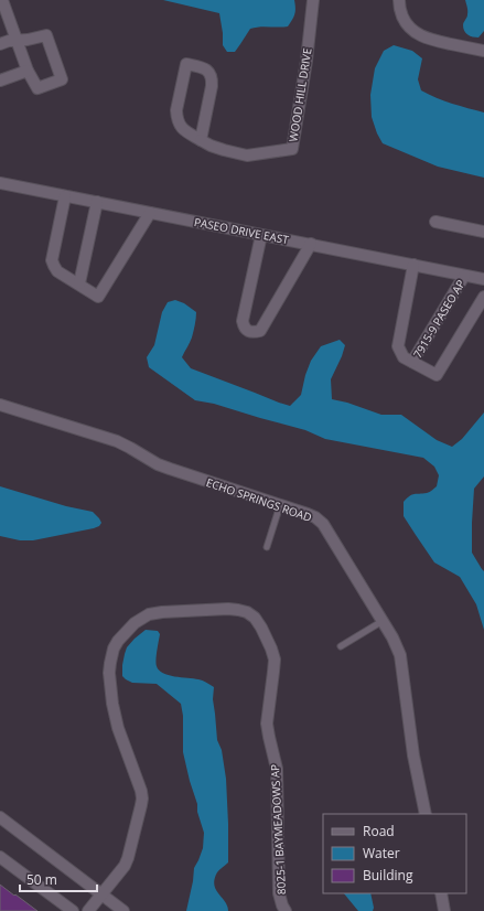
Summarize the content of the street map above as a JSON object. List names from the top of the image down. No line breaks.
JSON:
{"streets":{"street":["WOOD HILL DRIVE","PASEO DRIVE EAST","7915-9 PASEO AP","ECHO SPRINGS ROAD","8025-1 BAYMEADOWS AP"]},"crossings":[["PASEO DRIVE EAST","7915-9 PASEO AP"]],"legend":["Road","Water","Building"],"scale_bar":"50 m"}
